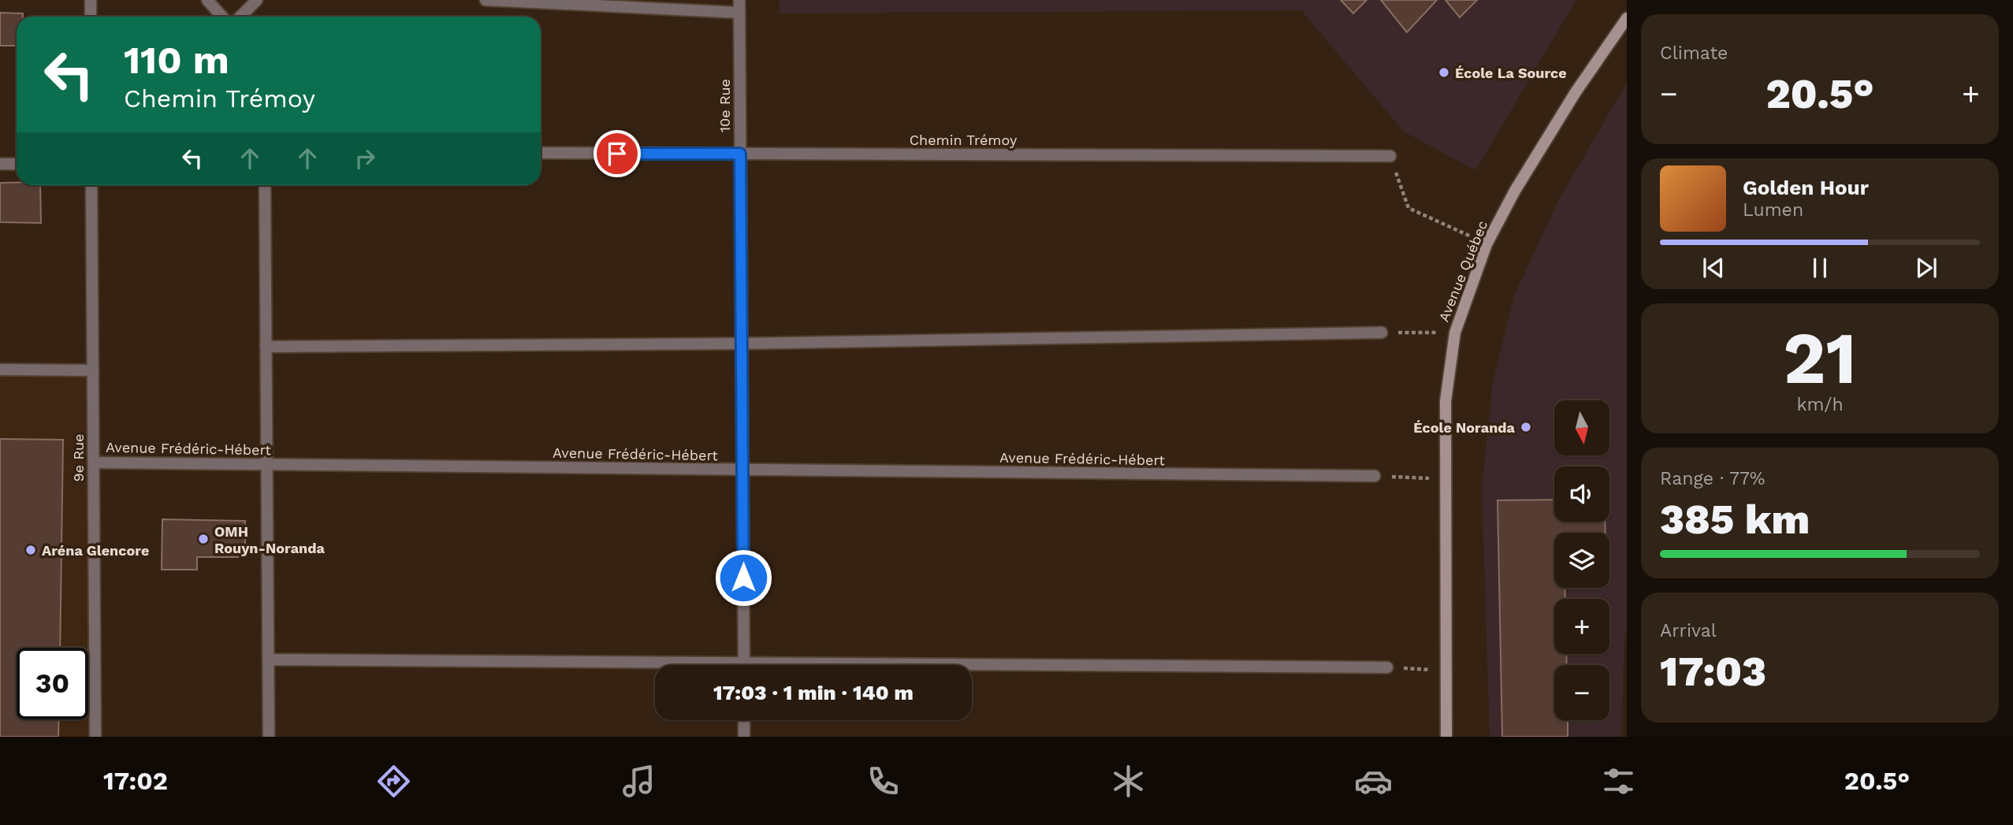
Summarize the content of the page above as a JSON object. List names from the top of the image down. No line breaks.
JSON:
{"streets":{"main road":["Avenue Québec"],"street":["10e Rue","Chemin Trémoy","Avenue Frédéric-Hébert","9e Rue"]},"crossings":[["10e Rue","Chemin Trémoy"],["10e Rue","Avenue Frédéric-Hébert"],["Avenue Frédéric-Hébert","9e Rue"]],"places":["École La Source","École Noranda","OMH Rouyn-Noranda","Aréna Glencore"],"north":"bottom","page":{"tile":["Climate",["21","km/h"],["Range · 77%","385 km"],["Arrival","17:03"]],"turn":["110 m","Chemin Trémoy"],"heat":["−","20.5°","+"],"song":["Golden Hour","Lumen"],"map_buttons":["+","−"],"limit":"30","trip":"17:03 · 1 min · 140 m","tabs":["17:02","20.5°"]}}
